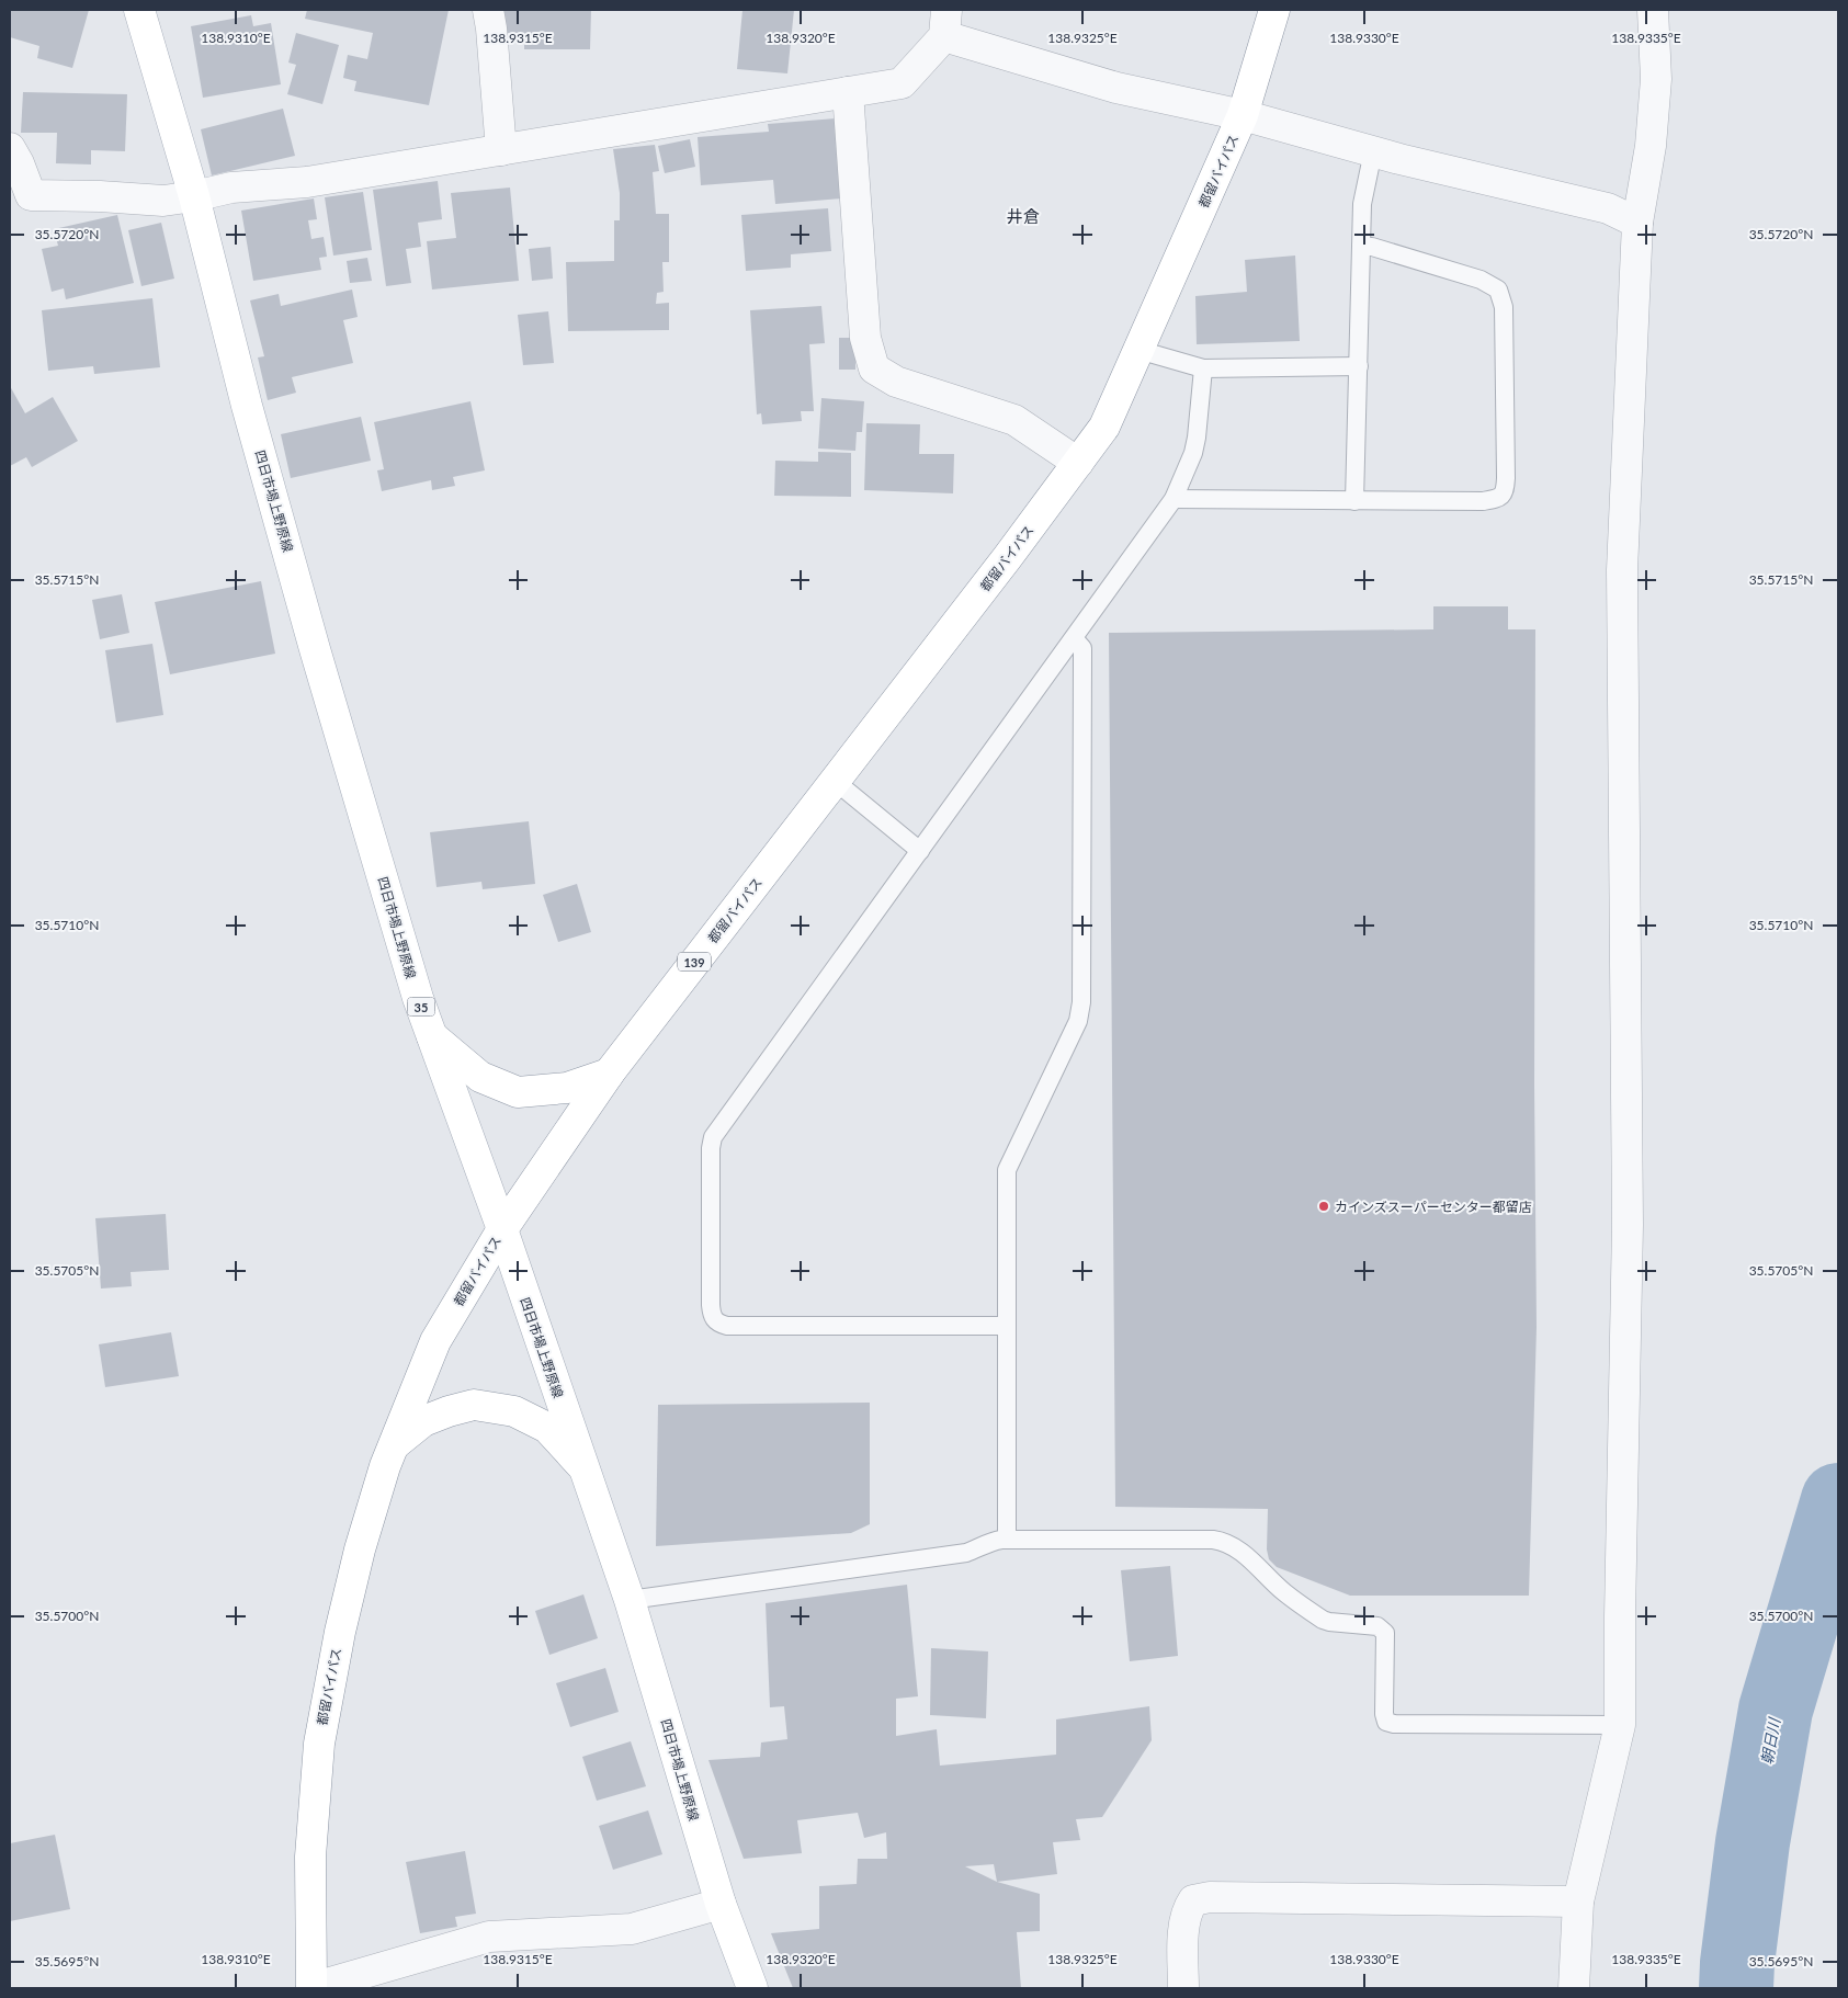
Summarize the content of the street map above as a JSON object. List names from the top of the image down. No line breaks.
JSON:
{"streets":{"main road":["都留バイパス","四日市場上野原線","139","35"]},"crossings":[["都留バイパス","四日市場上野原線"]],"districts":["井倉"],"water":["朝日川"],"places":["カインズスーパーセンター都留店"],"coordinates":["138.9310°E","138.9315°E","138.9320°E","138.9325°E","138.9330°E","138.9335°E","35.5720°N","35.5715°N","35.5710°N","35.5705°N","35.5700°N","35.5695°N"]}
